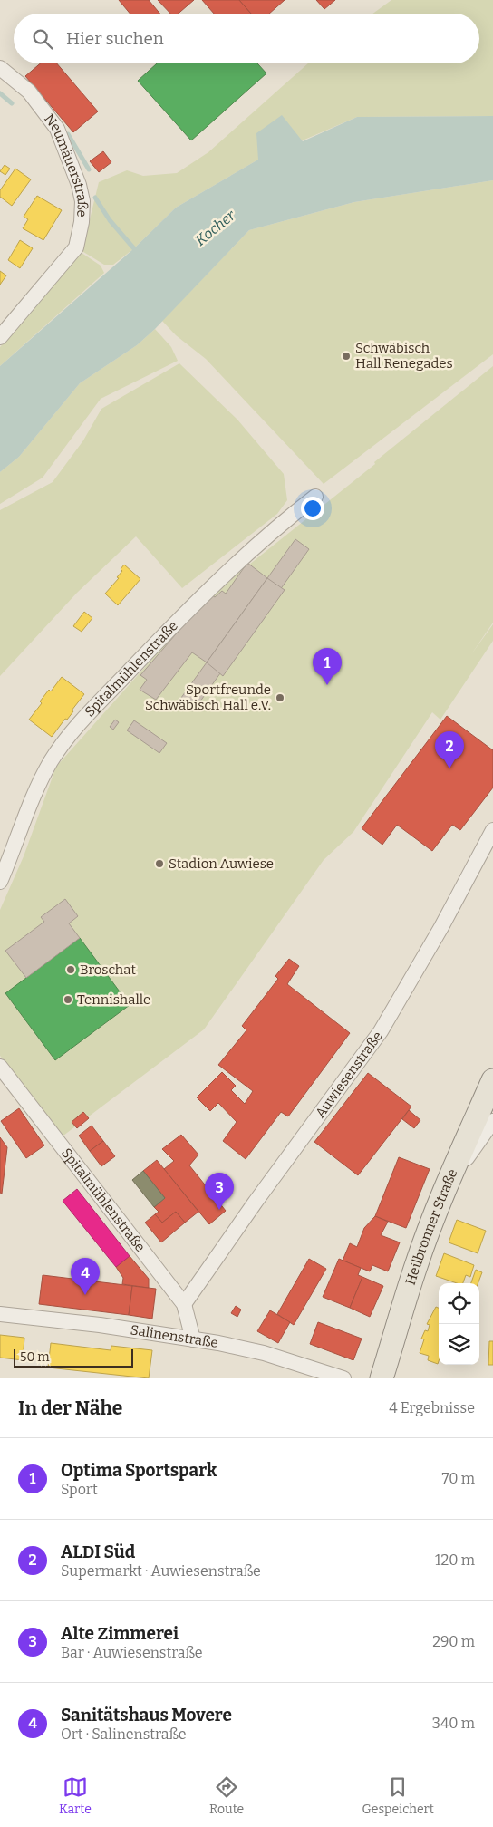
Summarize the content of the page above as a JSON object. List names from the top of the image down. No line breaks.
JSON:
{"streets":{"main road":["Heilbronner Straße"],"street":["Neumäuerstraße","Spitalmühlenstraße","Auwiesenstraße","Salinenstraße"]},"crossings":[["Spitalmühlenstraße","Auwiesenstraße"],["Spitalmühlenstraße","Salinenstraße"]],"water":["Kocher"],"places":["Schwäbisch Hall Renegades","Sportfreunde Schwäbisch Hall e.V.","Stadion Auwiese","Broschat","Tennishalle"],"scale_bar":"50 m","page":{"search":"Hier suchen","pins":["1","2","3","4"],"scale":"50 m","heading":["In der Nähe","4 Ergebnisse"],"list":[{"mark":"1","name":"Optima Sportspark","note":"Sport","value":"70 m"},{"mark":"2","name":"ALDI Süd","note":"Supermarkt · Auwiesenstraße","value":"120 m"},{"mark":"3","name":"Alte Zimmerei","note":"Bar · Auwiesenstraße","value":"290 m"},{"mark":"4","name":"Sanitätshaus Movere","note":"Ort · Salinenstraße","value":"340 m"}],"nav":["Karte","Route","Gespeichert"]}}
